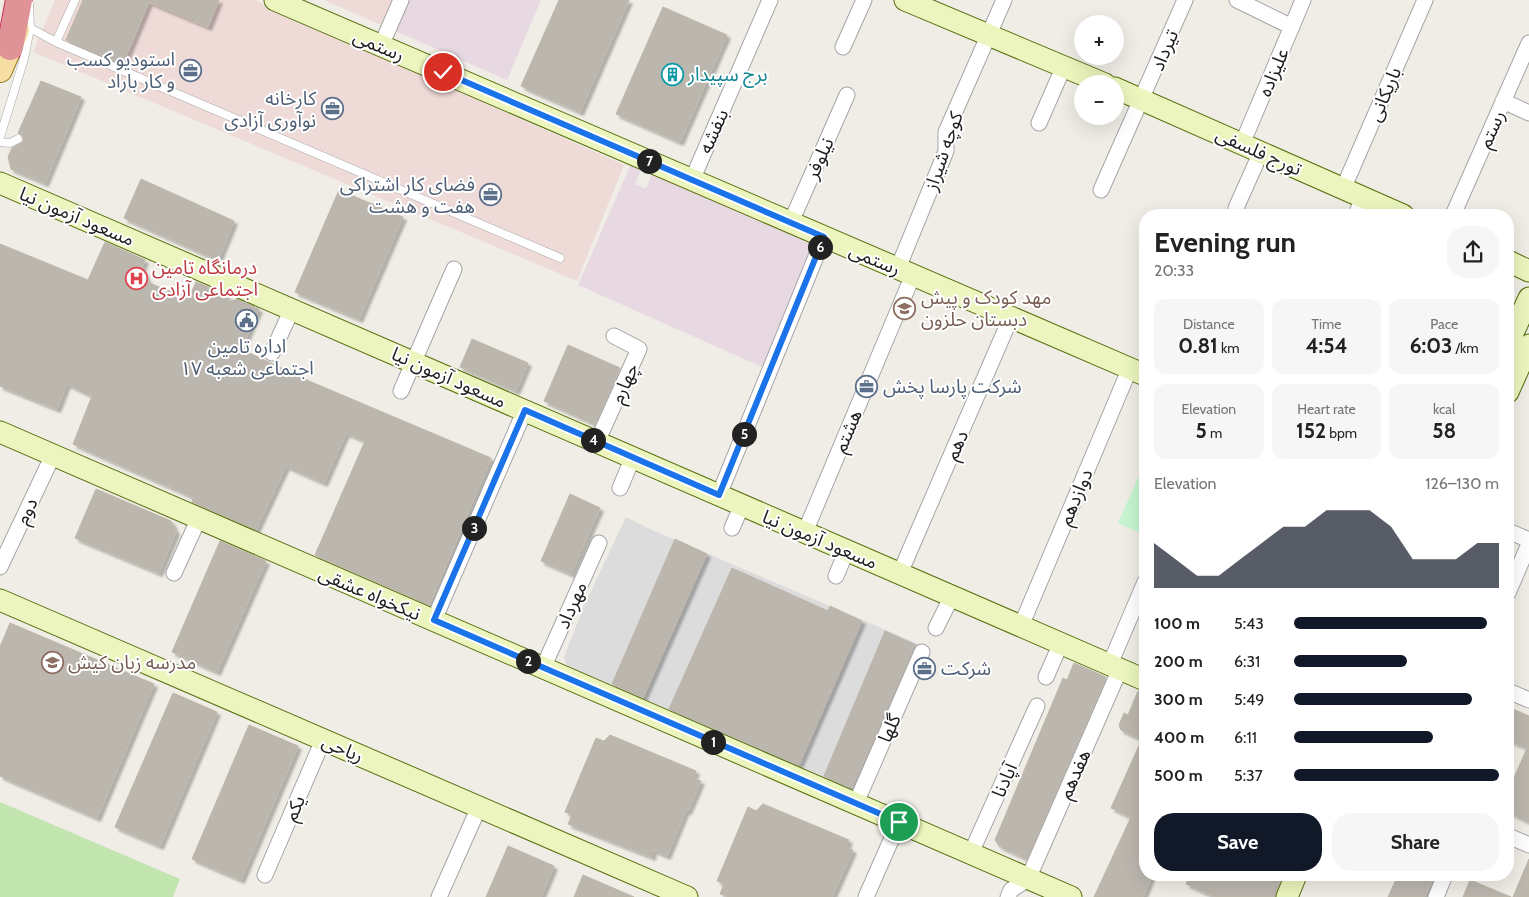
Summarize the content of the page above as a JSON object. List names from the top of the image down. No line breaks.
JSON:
{"streets":{"street":["رستمی","تیرداد","علیزاده","باریکانی","رستم","بنفشه","کوچه شیراز","تورج فلسفی","نیلوفر","مسعود آزمون نیا","چهارم","هشتم","دهم","دوازدهم","دوم","نیکخواه عشقی","مهرداد","گلها","ریاحی","هفدهم","آپادنا","یکم"]},"crossings":[["رستمی","بنفشه"],["رستمی","کوچه شیراز"],["رستمی","نیلوفر"],["رستمی","هشتم"],["رستمی","دهم"],["رستمی","دوازدهم"],["تیرداد","تورج فلسفی"],["علیزاده","تورج فلسفی"],["باریکانی","تورج فلسفی"],["کوچه شیراز","هشتم"],["مسعود آزمون نیا","چهارم"],["مسعود آزمون نیا","هشتم"],["مسعود آزمون نیا","دهم"],["مسعود آزمون نیا","دوازدهم"],["مسعود آزمون نیا","هفدهم"],["دوم","نیکخواه عشقی"],["نیکخواه عشقی","مهرداد"],["نیکخواه عشقی","گلها"],["نیکخواه عشقی","هفدهم"],["نیکخواه عشقی","آپادنا"],["ریاحی","یکم"]],"places":{"office":["استودیو کسب و کار باراد","کارخانه نوآوری آزادی","فضای کار اشتراکی هفت و هشت","شرکت پارسا پخش","شرکت"],"building":["برج سپیدار"],"hospital":["درمانگاه تامین اجتماعی آزادی"],"school or university":["مهد کودک و پیش دبستان حلزون","مدرسه زبان کیش"],"public building":["اداره تامین اجتماعی شعبه ۱۷"]},"page":{"map_buttons":["+","−"],"pins":["7","6","5","4","3","2","1"],"heading":["Evening run","20:33"],"stats":[["Distance","0.81 km"],["Time","4:54"],["Pace","6:03 /km"],["Elevation","5 m"],["Heart rate","152 bpm"],["kcal","58"]],"chart":["Elevation","126–130 m"],"list":[{"name":"100 m","note":"5:43"},{"name":"200 m","note":"6:31"},{"name":"300 m","note":"5:49"},{"name":"400 m","note":"6:11"},{"name":"500 m","note":"5:37"}],"buttons":["Save","Share"]}}
